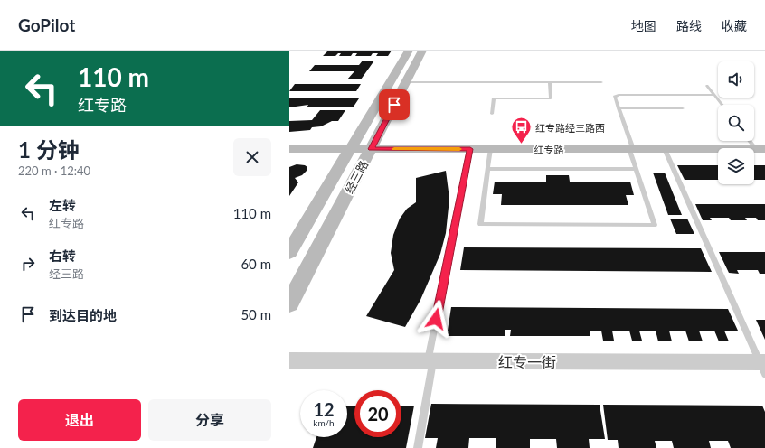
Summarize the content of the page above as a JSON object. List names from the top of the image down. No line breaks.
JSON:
{"streets":{"main road":["红专路","经三路"],"street":["红专一街"]},"crossings":[["红专路","经三路"]],"places":{"bus stop":["红专路经三路西"]},"page":{"header":"GoPilot","nav":["地图","路线","收藏"],"turn":["110 m","红专路"],"heading":["1 分钟","220 m · 12:40"],"list":[{"name":"左转","note":"红专路","value":"110 m"},{"name":"右转","note":"经三路","value":"60 m"},{"name":"到达目的地","value":"50 m"}],"speed":"12 km/h","limit":"20","buttons":["退出","分享"]}}
